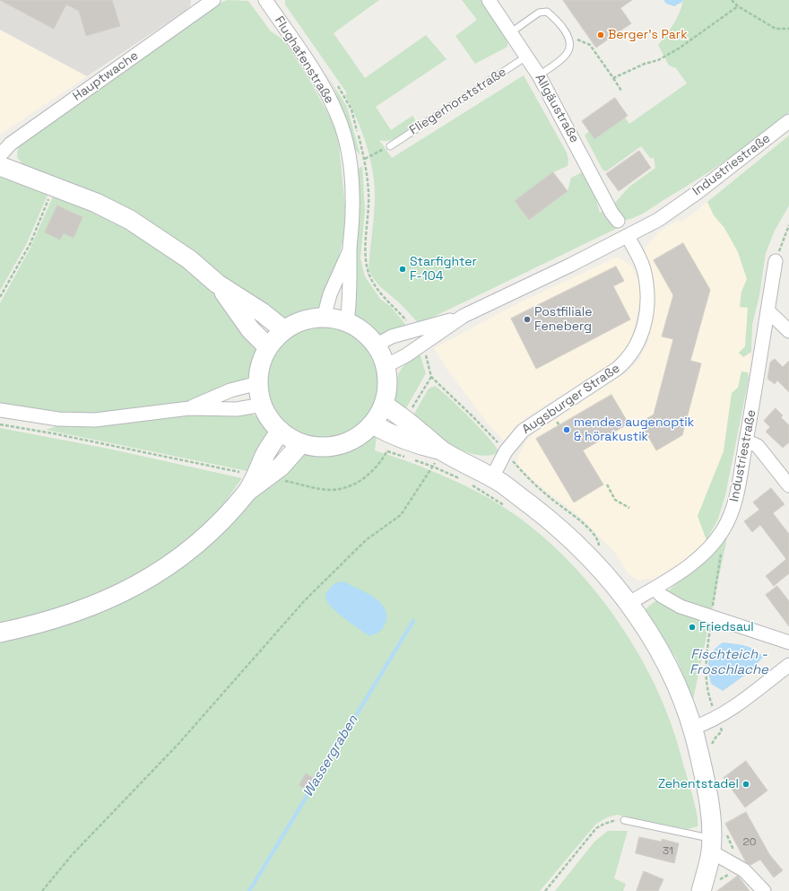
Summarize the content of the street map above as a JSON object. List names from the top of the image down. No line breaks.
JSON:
{"streets":{"street":["Flughafenstraße","Hauptwache","Allgäustraße","Industriestraße","Augsburger Straße"],"lane":["Fliegerhorststraße"]},"crossings":[["Fliegerhorststraße","Allgäustraße"],["Industriestraße","Augsburger Straße"]],"water":["Fischteich - Froschlache","Wassergraben"],"places":["Berger's Park","Starfighter F-104","Postfiliale Feneberg","mendes augenoptik & hörakustik","Friedsaul","Zehentstadel"],"house_numbers":["20","31"]}
